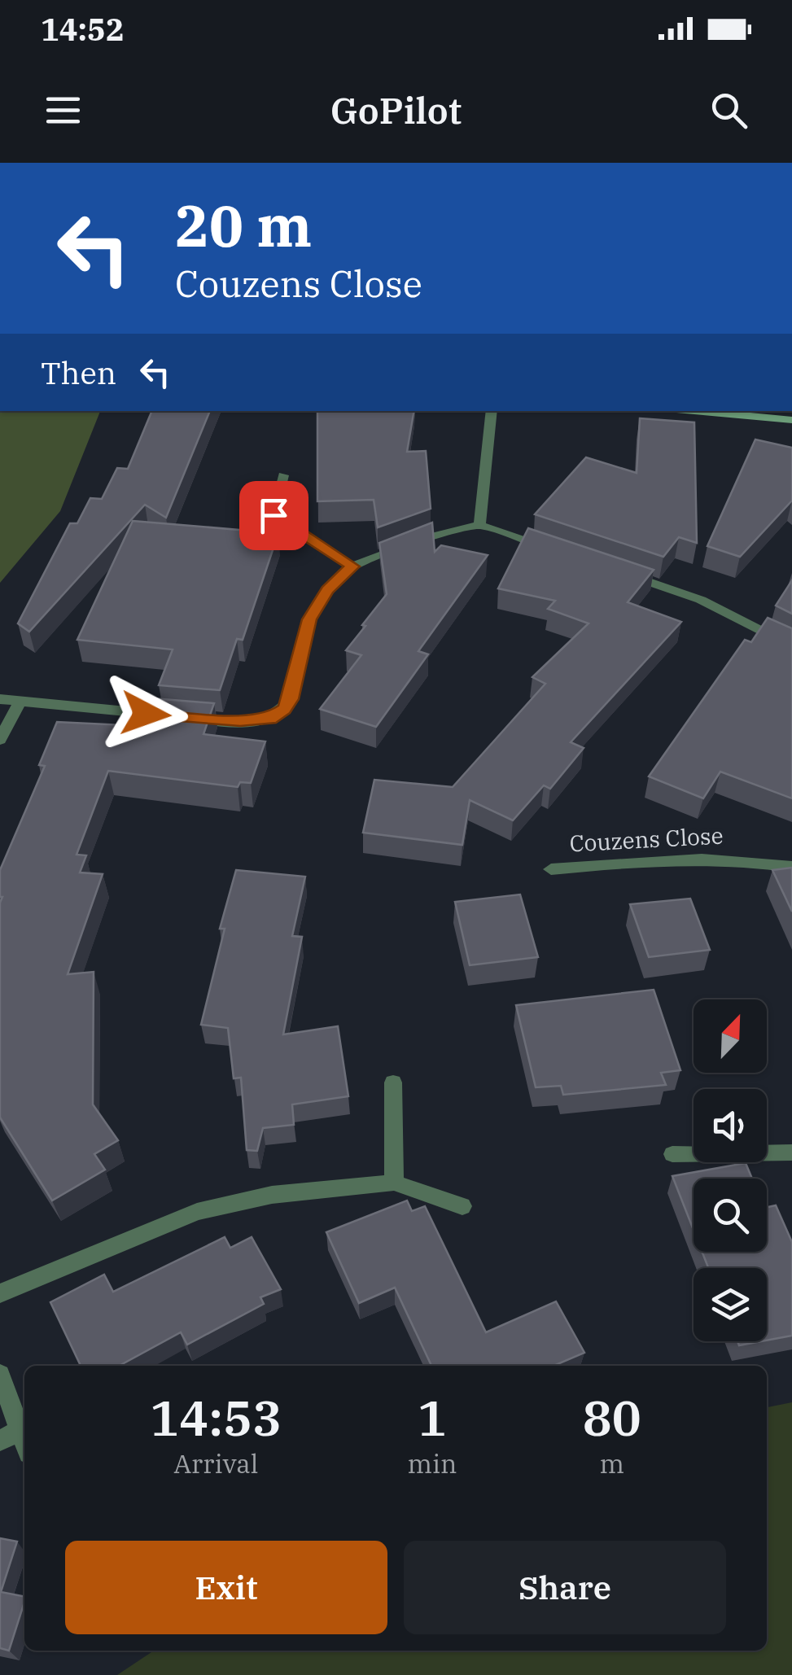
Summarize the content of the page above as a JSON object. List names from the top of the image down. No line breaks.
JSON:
{"streets":{"street":["Couzens Close"]},"north":"top right","page":{"status":"14:52","header":"GoPilot","turn":["20 m","Couzens Close"],"then":"Then","eta":["14:53","Arrival","1","min","80","m"],"buttons":["Exit","Share"]}}
